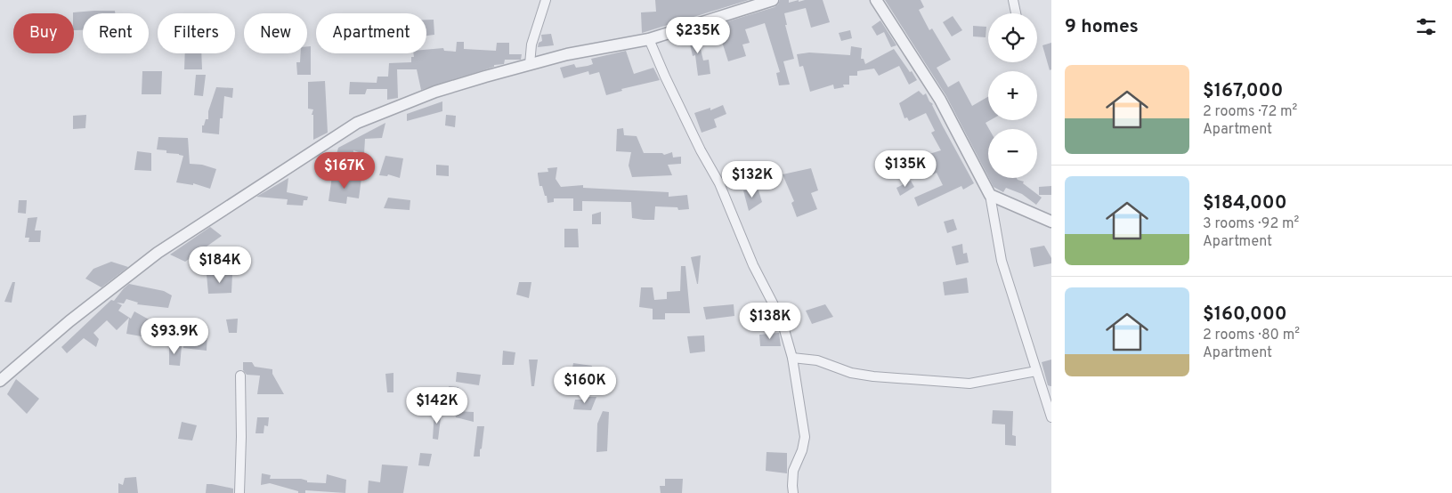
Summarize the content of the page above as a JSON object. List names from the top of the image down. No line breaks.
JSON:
{"page":{"heading":"9 homes","map_buttons":["+","−"],"chip":["Buy","Rent","Filters","New","Apartment"],"price":["$235K","$135K","$167K","$132K","$184K","$138K","$93.9K","$160K","$142K"],"list":[{"name":"$167,000","note":"2 rooms · 72 m² · Apartment"},{"name":"$184,000","note":"3 rooms · 92 m² · Apartment"},{"name":"$160,000","note":"2 rooms · 80 m² · Apartment"}]}}
